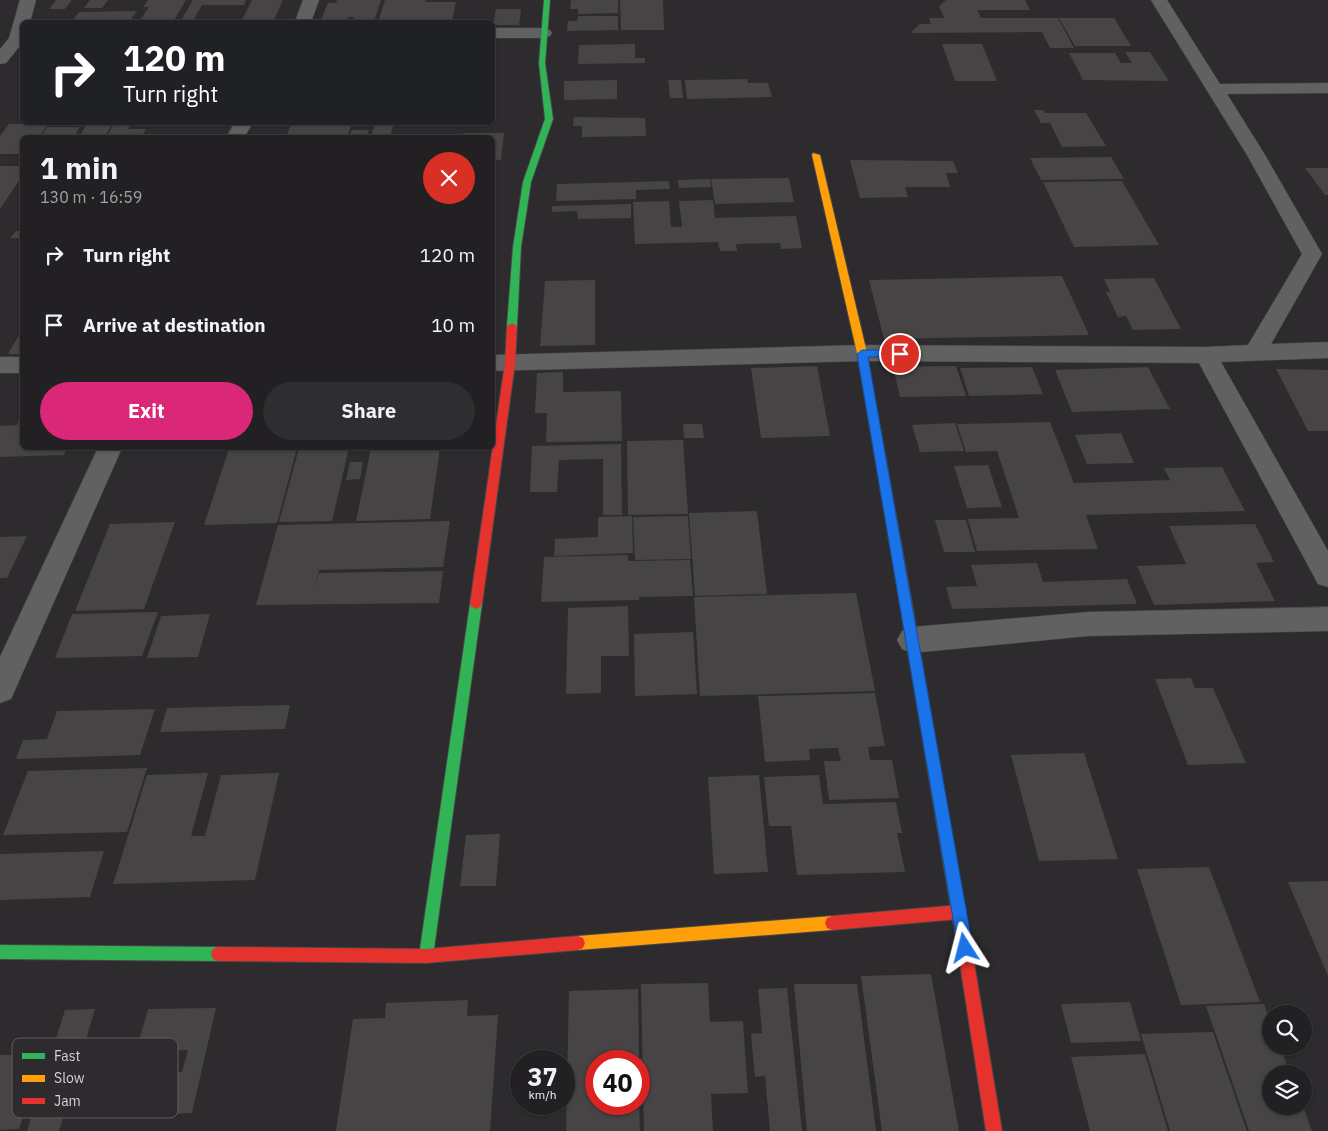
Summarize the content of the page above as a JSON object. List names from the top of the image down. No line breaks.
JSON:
{"legend":["Fast","Slow","Jam"],"page":{"turn":["120 m","Turn right"],"heading":["1 min","130 m · 16:59"],"list":[{"name":"Turn right","value":"120 m"},{"name":"Arrive at destination","value":"10 m"}],"buttons":["Exit","Share"],"speed":"37 km/h","limit":"40"}}
